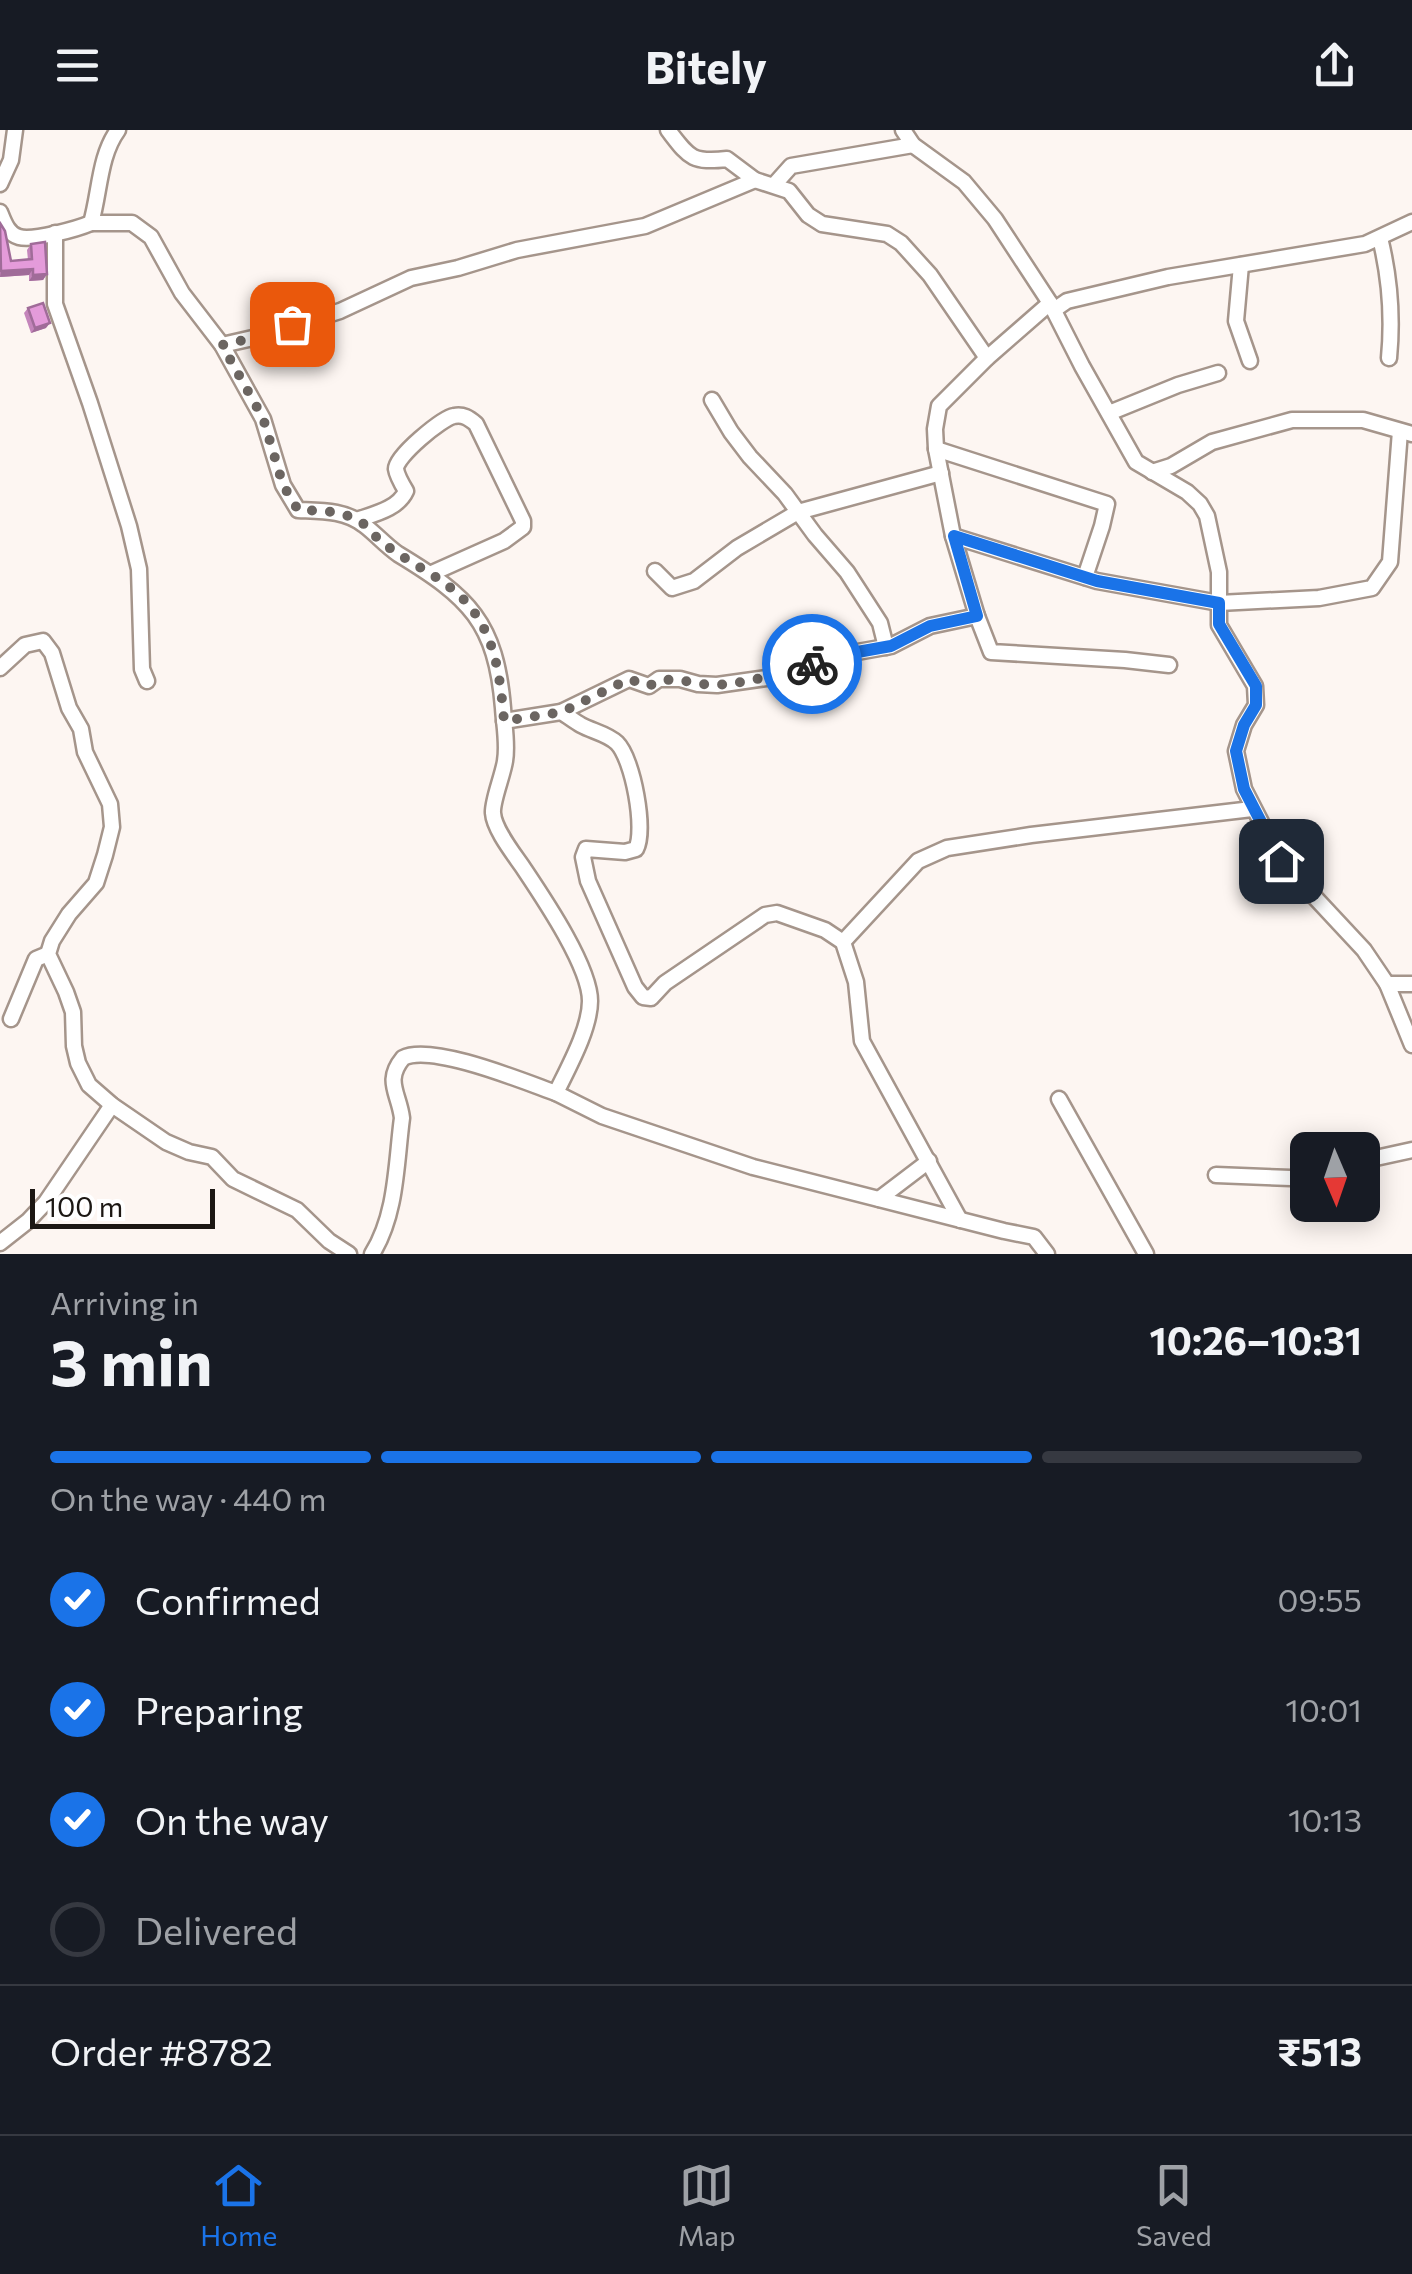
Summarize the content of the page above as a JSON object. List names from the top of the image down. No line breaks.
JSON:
{"scale_bar":"100 m","north":"bottom","page":{"header":"Bitely","scale":"100 m","heading":["3 min","Arriving in","10:26–10:31"],"panel":["Order #8782","₹513"],"bar":"On the way · 440 m","list":[["Confirmed","09:55"],["Preparing","10:01"],["On the way","10:13"],"Delivered"],"tabs":["Home","Map","Saved"]}}
